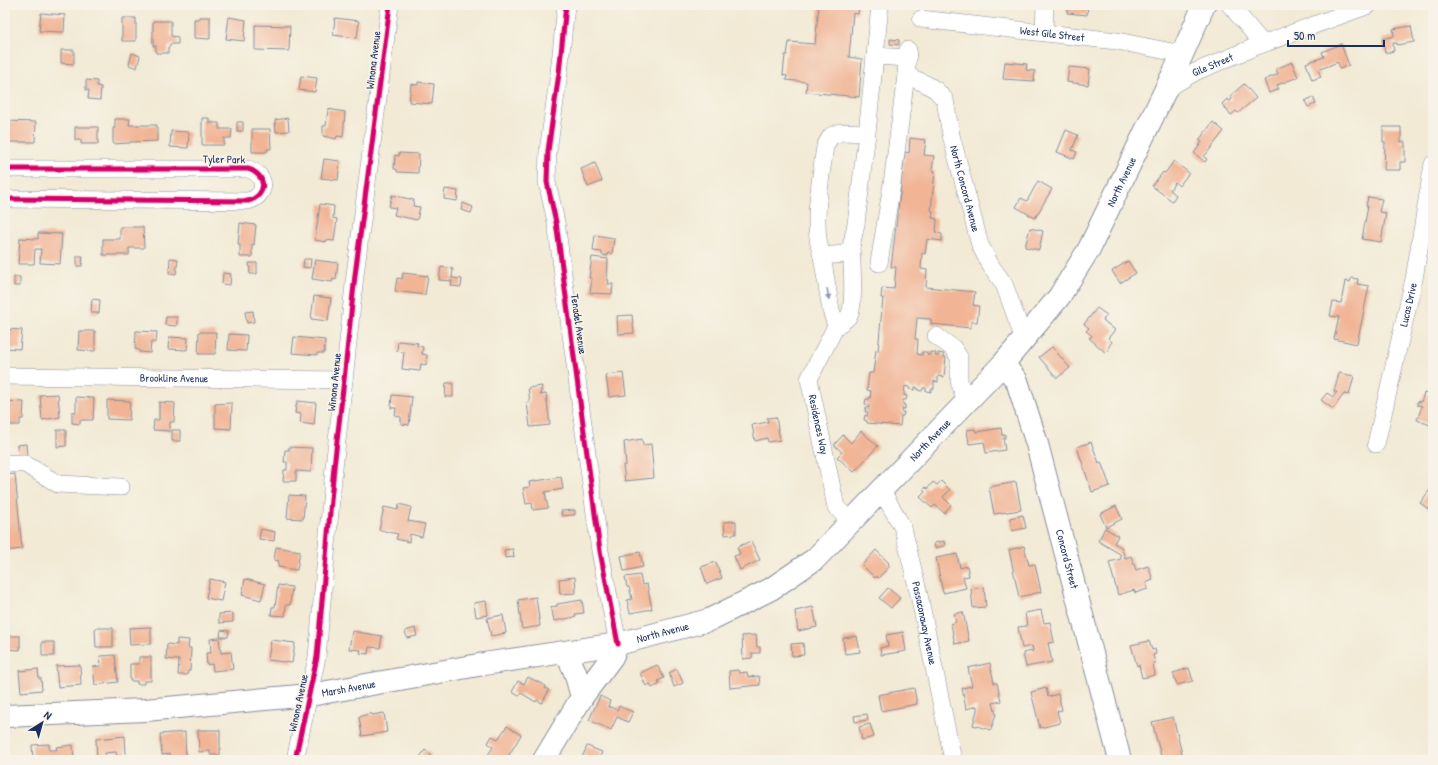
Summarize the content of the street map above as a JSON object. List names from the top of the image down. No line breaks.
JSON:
{"streets":{"main road":["North Avenue","Concord Street","Marsh Avenue"],"street":["West Gile Street","Winona Avenue","Gile Street","Tyler Park","North Concord Avenue","Lucas Drive","Tenadel Avenue","Brookline Avenue","Residences Way","Passaconaway Avenue"]},"crossings":[["West Gile Street","North Avenue"],["Winona Avenue","Brookline Avenue"],["Winona Avenue","Marsh Avenue"],["Gile Street","North Avenue"],["North Avenue","North Concord Avenue"],["North Avenue","Tenadel Avenue"],["North Avenue","Residences Way"],["North Avenue","Concord Street"],["North Avenue","Passaconaway Avenue"],["North Avenue","Marsh Avenue"],["Tenadel Avenue","Marsh Avenue"]],"scale_bar":"50 m","north":"top right"}
